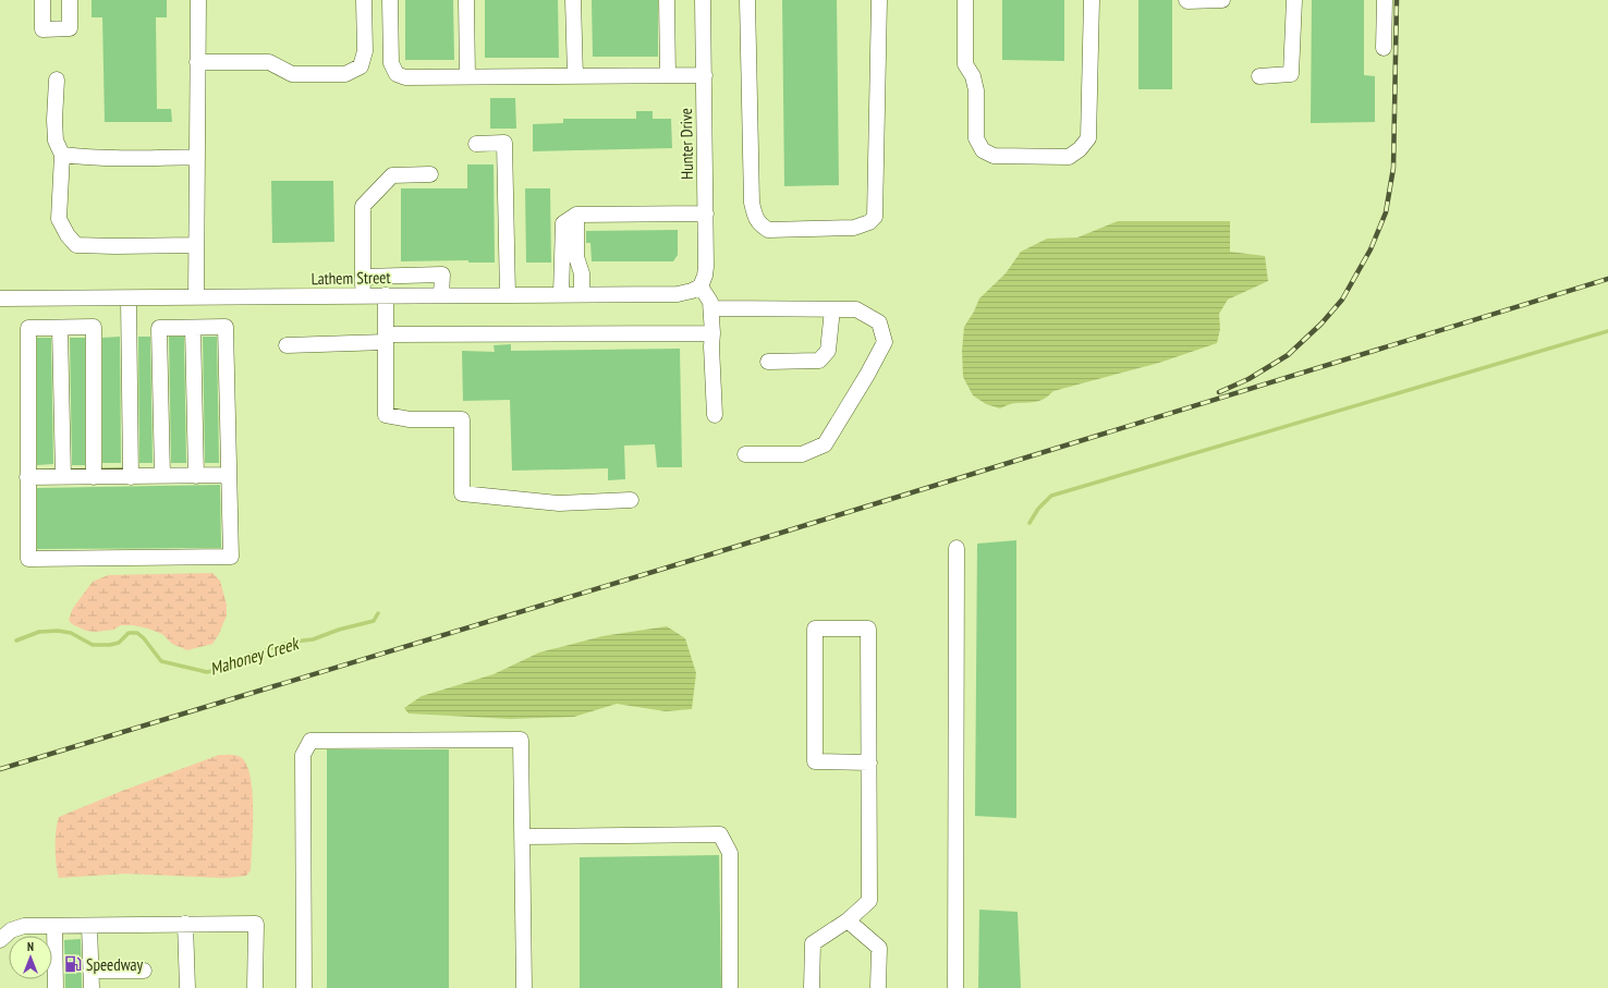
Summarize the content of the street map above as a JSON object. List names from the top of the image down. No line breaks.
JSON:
{"streets":{"street":["Hunter Drive","Lathem Street"]},"crossings":[["Hunter Drive","Lathem Street"]],"water":["Mahoney Creek"],"places":{"fuel station":["Speedway"]},"north":"top"}
